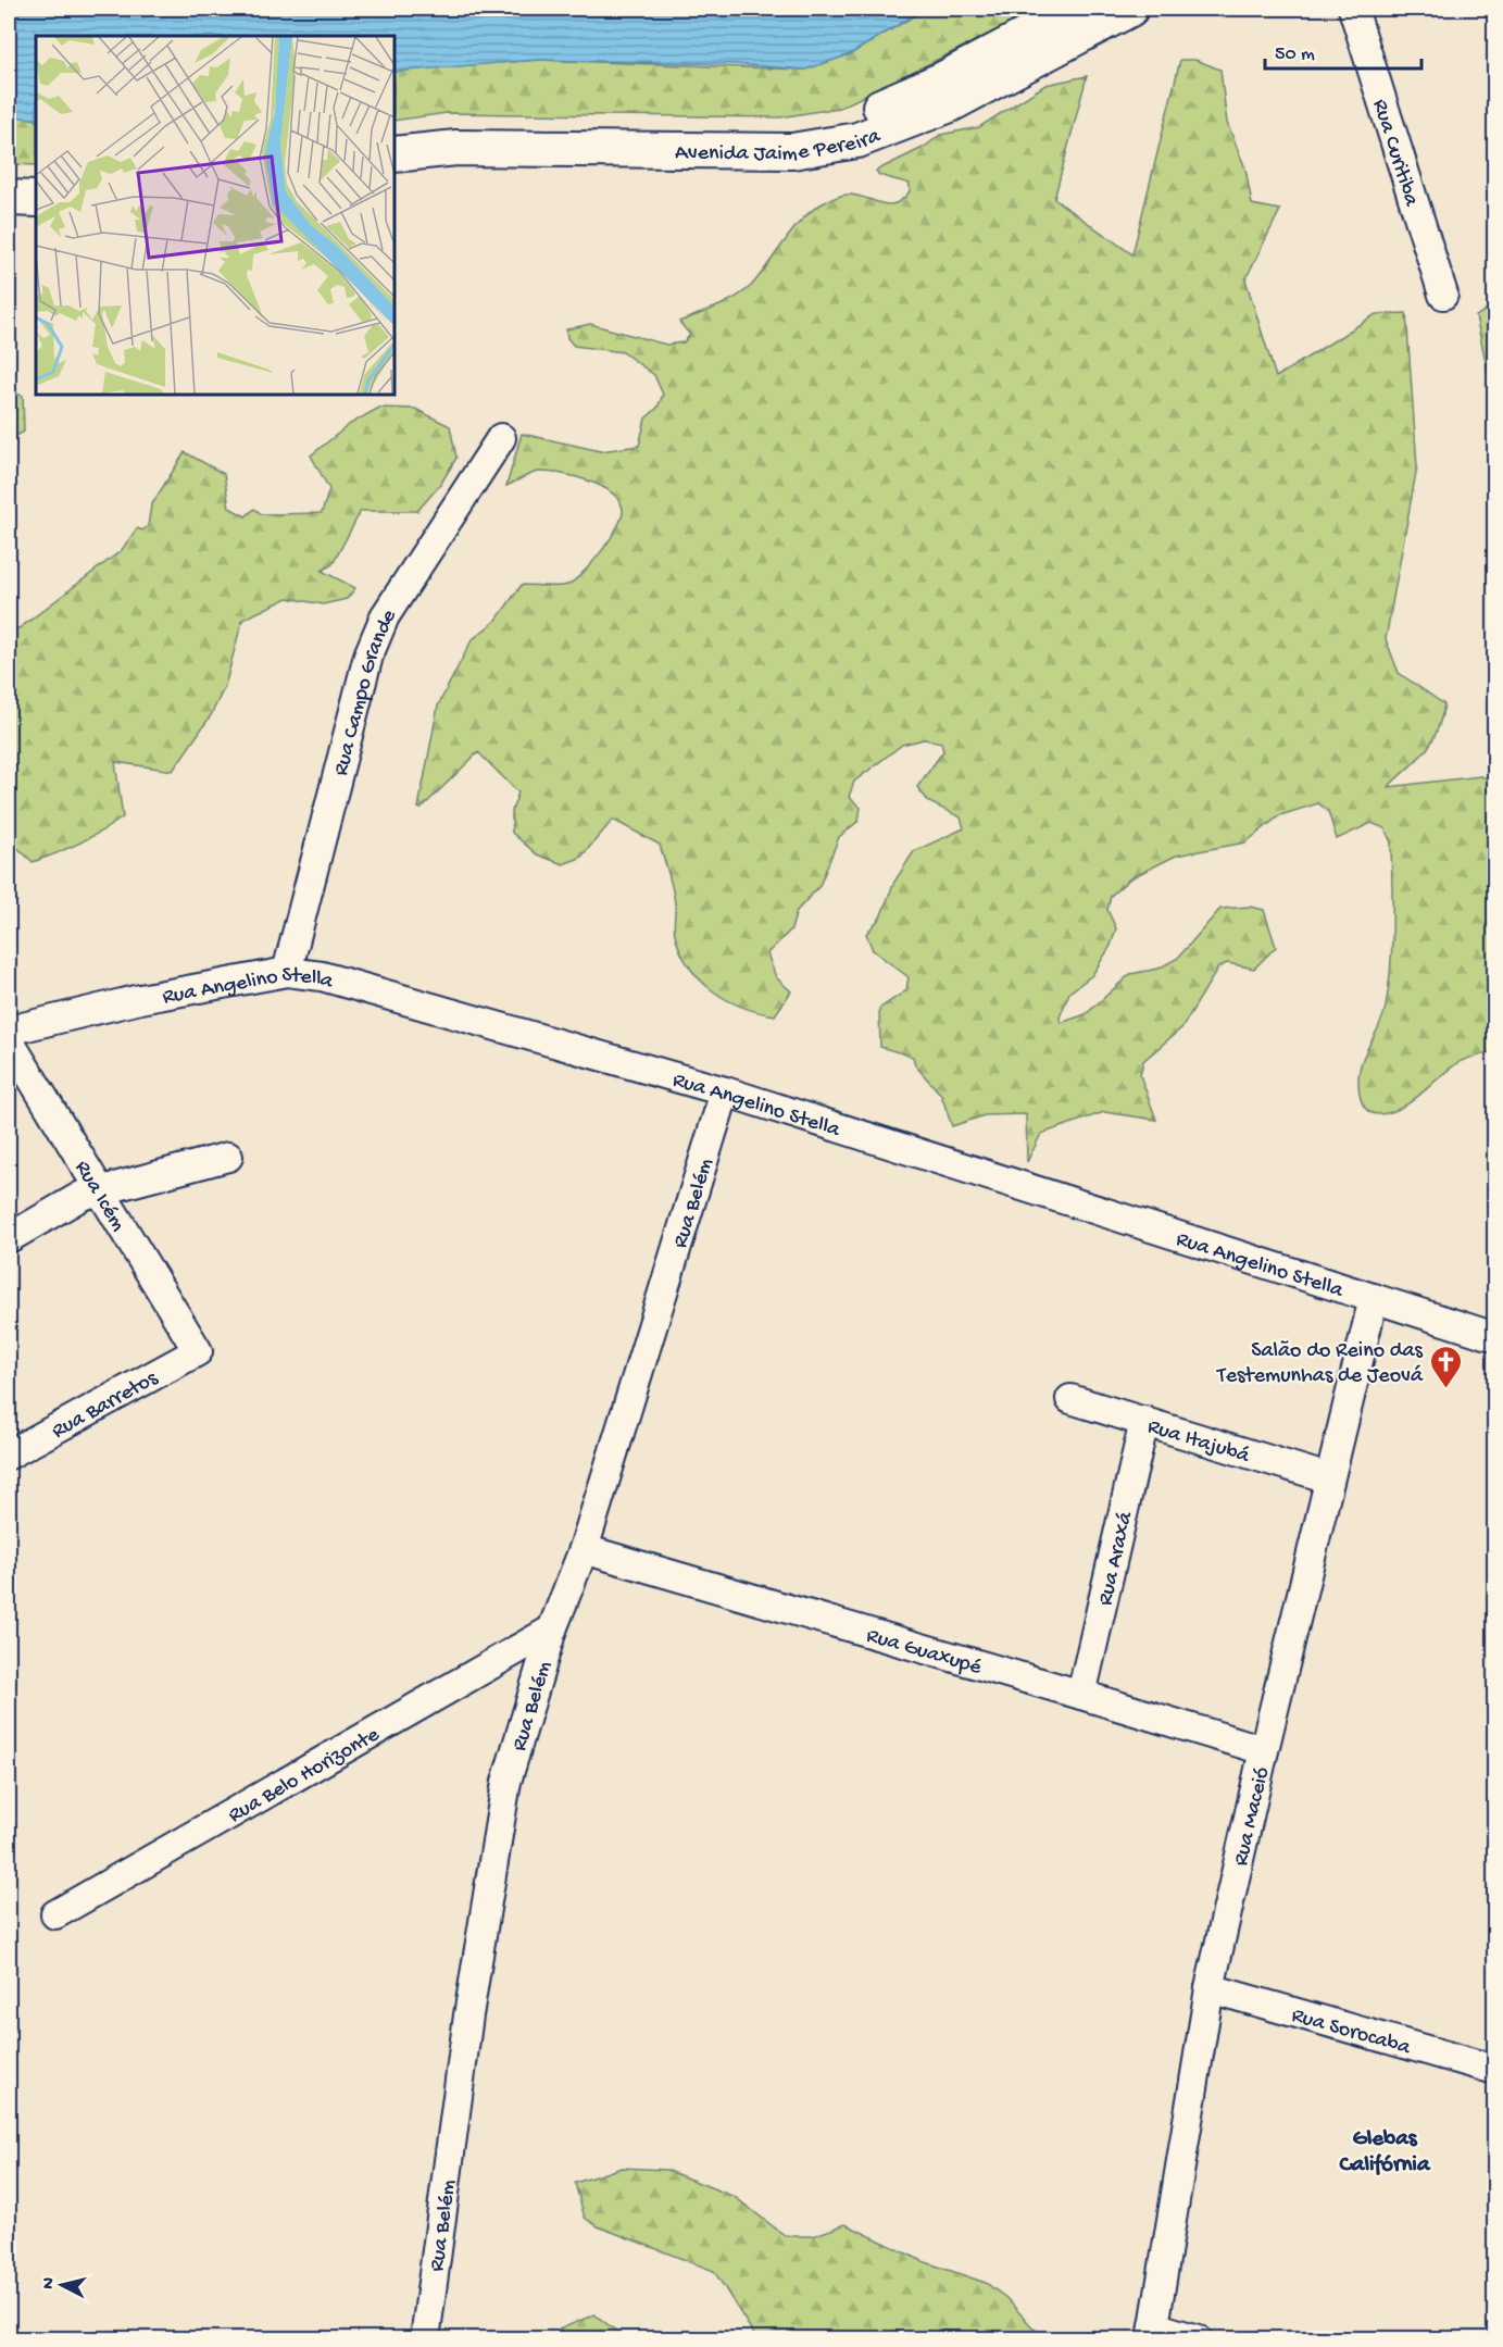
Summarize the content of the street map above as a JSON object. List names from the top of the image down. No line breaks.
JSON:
{"streets":{"main road":["Avenida Jaime Pereira"],"street":["Rua Curitiba","Rua Campo Grande","Rua Angelino Stella","Rua Icém","Rua Belém","Rua Barretos","Rua Itajubá","Rua Araxá","Rua Guaxupé","Rua Belo Horizonte","Rua Maceió","Rua Sorocaba"]},"crossings":[["Rua Campo Grande","Rua Angelino Stella"],["Rua Angelino Stella","Rua Belém"],["Rua Angelino Stella","Rua Maceió"],["Rua Icém","Rua Barretos"],["Rua Belém","Rua Guaxupé"],["Rua Belém","Rua Belo Horizonte"],["Rua Itajubá","Rua Araxá"],["Rua Itajubá","Rua Maceió"],["Rua Araxá","Rua Guaxupé"],["Rua Guaxupé","Rua Maceió"],["Rua Maceió","Rua Sorocaba"]],"districts":["Glebas Califórnia"],"places":{"church":["Salão do Reino das Testemunhas de Jeová"]},"scale_bar":"50 m","north":"left"}
